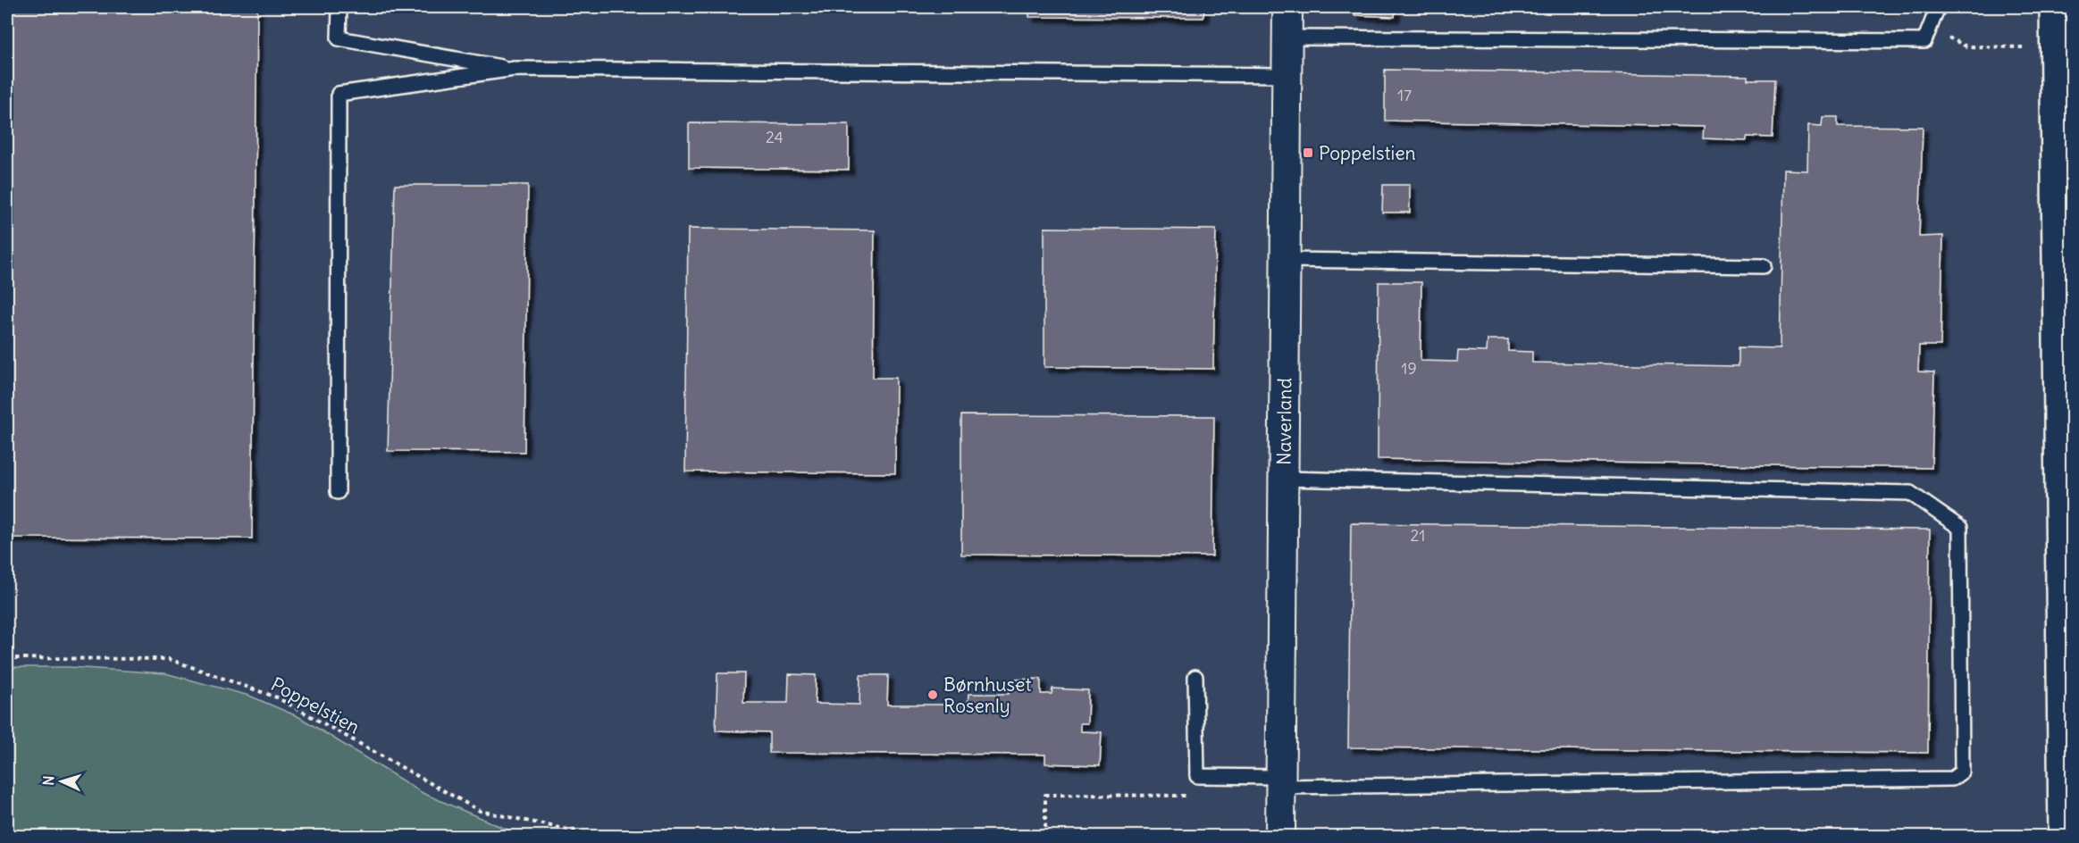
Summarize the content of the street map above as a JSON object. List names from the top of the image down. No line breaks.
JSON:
{"streets":{"street":["Naverland"],"path":["Poppelstien"]},"places":{"transit":["Poppelstien"],"other":["Børnhuset Rosenly"]},"house_numbers":["17","24","19","21"],"north":"left"}
